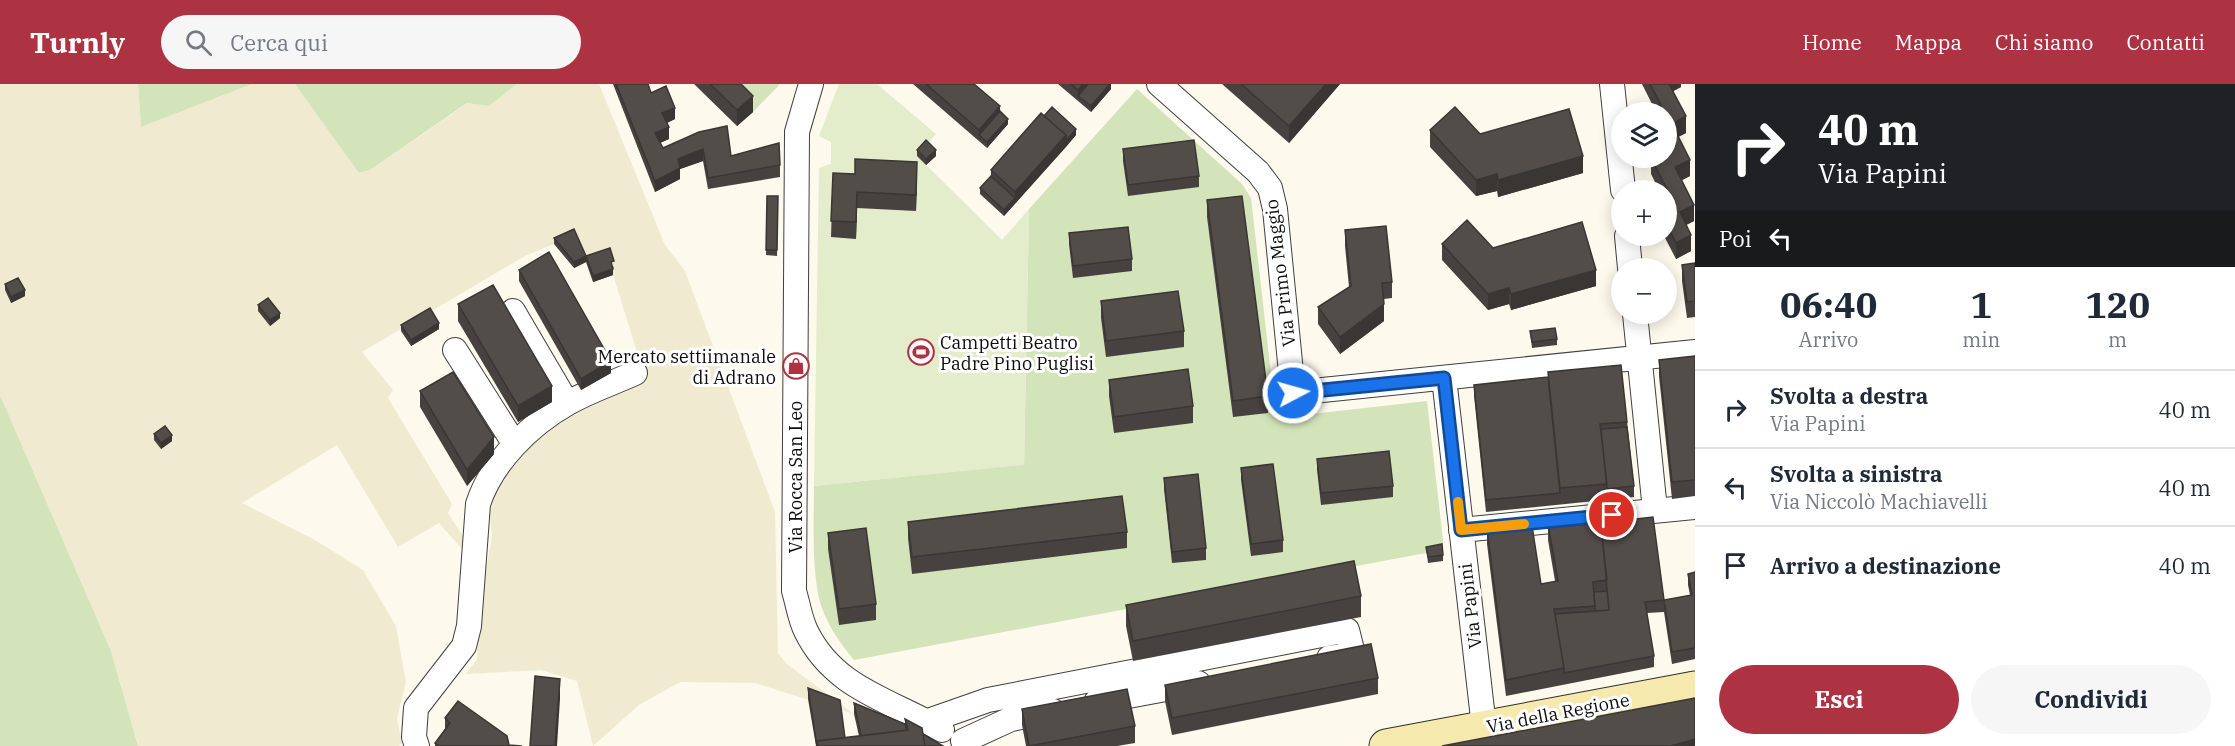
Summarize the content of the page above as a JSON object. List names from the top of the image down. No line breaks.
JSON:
{"streets":{"main road":["Via della Regione"],"street":["Via Primo Maggio","Via Rocca San Leo","Via Papini"]},"crossings":[["Via Primo Maggio","Via Papini"],["Via Papini","Via della Regione"]],"places":{"sports":["Campetti Beatro Padre Pino Puglisi"],"shop":["Mercato settiimanale di Adrano"]},"page":{"header":"Turnly","search":"Cerca qui","nav":["Home","Mappa","Chi siamo","Contatti"],"turn":["40 m","Via Papini"],"map_buttons":["+","−"],"then":"Poi","eta":["06:40","Arrivo","1","min","120","m"],"list":[{"name":"Svolta a destra","note":"Via Papini","value":"40 m"},{"name":"Svolta a sinistra","note":"Via Niccolò Machiavelli","value":"40 m"},{"name":"Arrivo a destinazione","value":"40 m"}],"buttons":["Esci","Condividi"]}}
